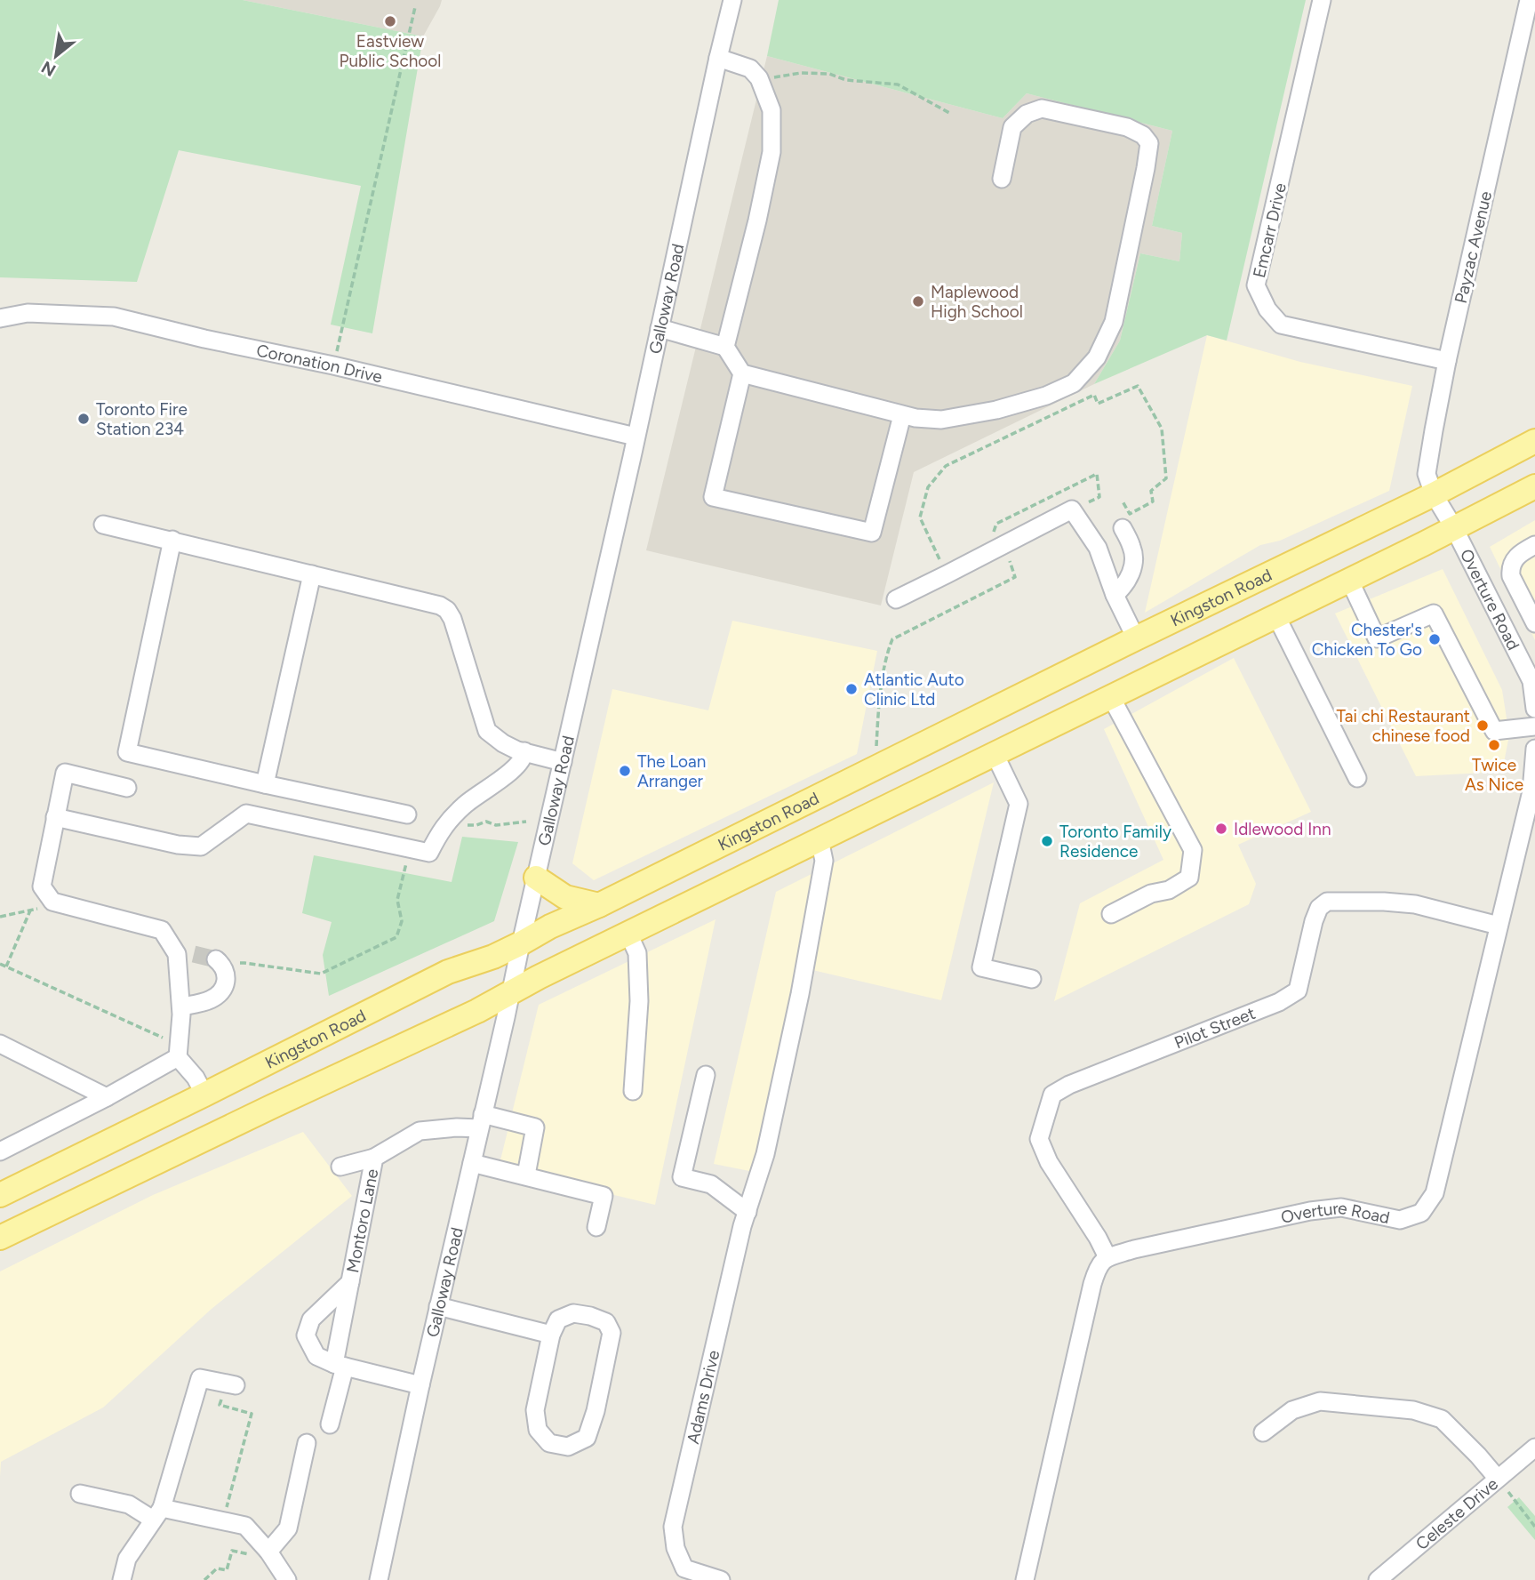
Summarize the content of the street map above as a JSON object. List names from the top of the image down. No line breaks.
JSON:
{"streets":{"main road":["Kingston Road"],"street":["Emcarr Drive","Payzac Avenue","Galloway Road","Coronation Drive","Overture Road","Pilot Street","Montoro Lane","Adams Drive","Celeste Drive"]},"crossings":[["Emcarr Drive","Payzac Avenue"],["Payzac Avenue","Kingston Road"],["Payzac Avenue","Overture Road"],["Galloway Road","Coronation Drive"],["Galloway Road","Kingston Road"],["Galloway Road","Montoro Lane"],["Kingston Road","Overture Road"],["Overture Road","Pilot Street"]],"places":["Eastview Public School","Maplewood High School","Toronto Fire Station 234","Chester's Chicken To Go","Atlantic Auto Clinic Ltd","Tai chi Restaurant chinese food","Twice As Nice","The Loan Arranger","Idlewood Inn","Toronto Family Residence"],"north":"bottom left"}
